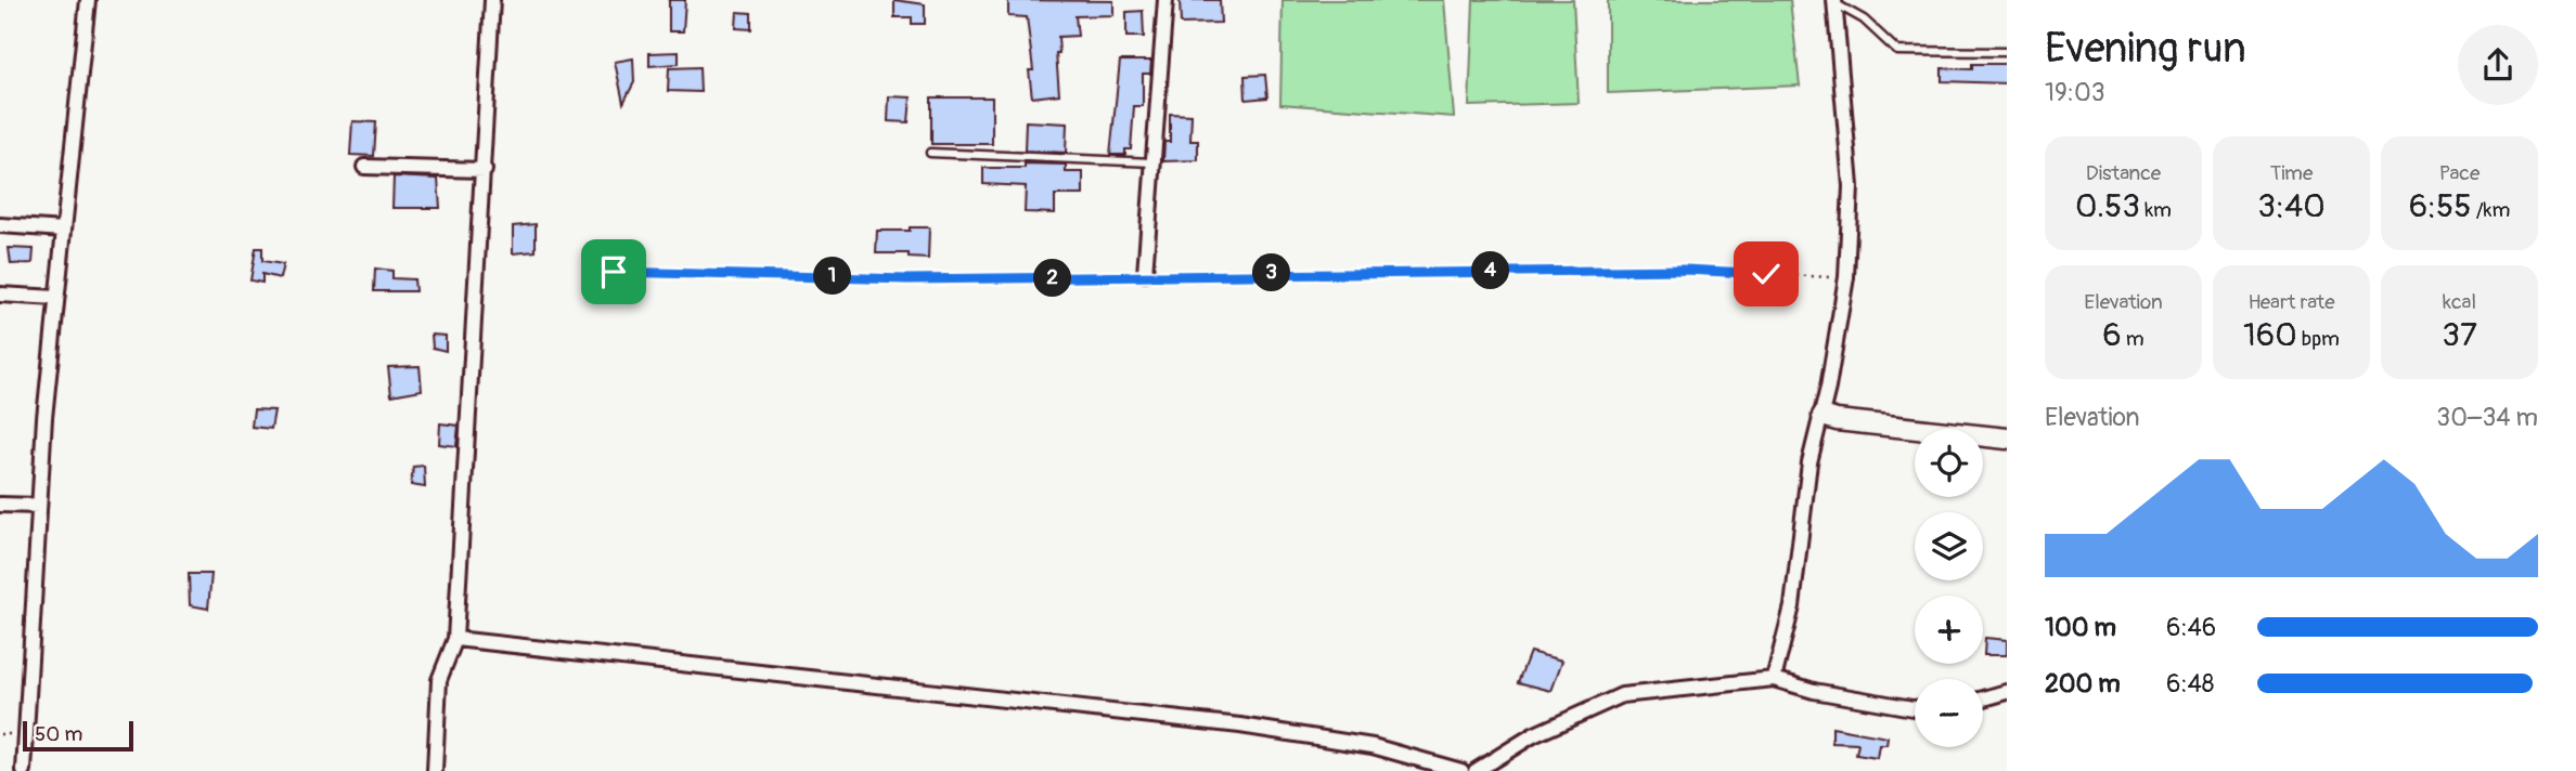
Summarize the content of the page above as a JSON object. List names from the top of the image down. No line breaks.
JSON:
{"scale_bar":"50 m","page":{"heading":["Evening run","19:03"],"stats":[["Distance","0.53 km"],["Time","3:40"],["Pace","6:55 /km"],["Elevation","6 m"],["Heart rate","160 bpm"],["kcal","37"]],"pins":["4","3","1","2"],"chart":["Elevation","30–34 m"],"map_buttons":["+","−"],"list":[{"name":"100 m","note":"6:46"},{"name":"200 m","note":"6:48"}],"scale":"50 m"}}
